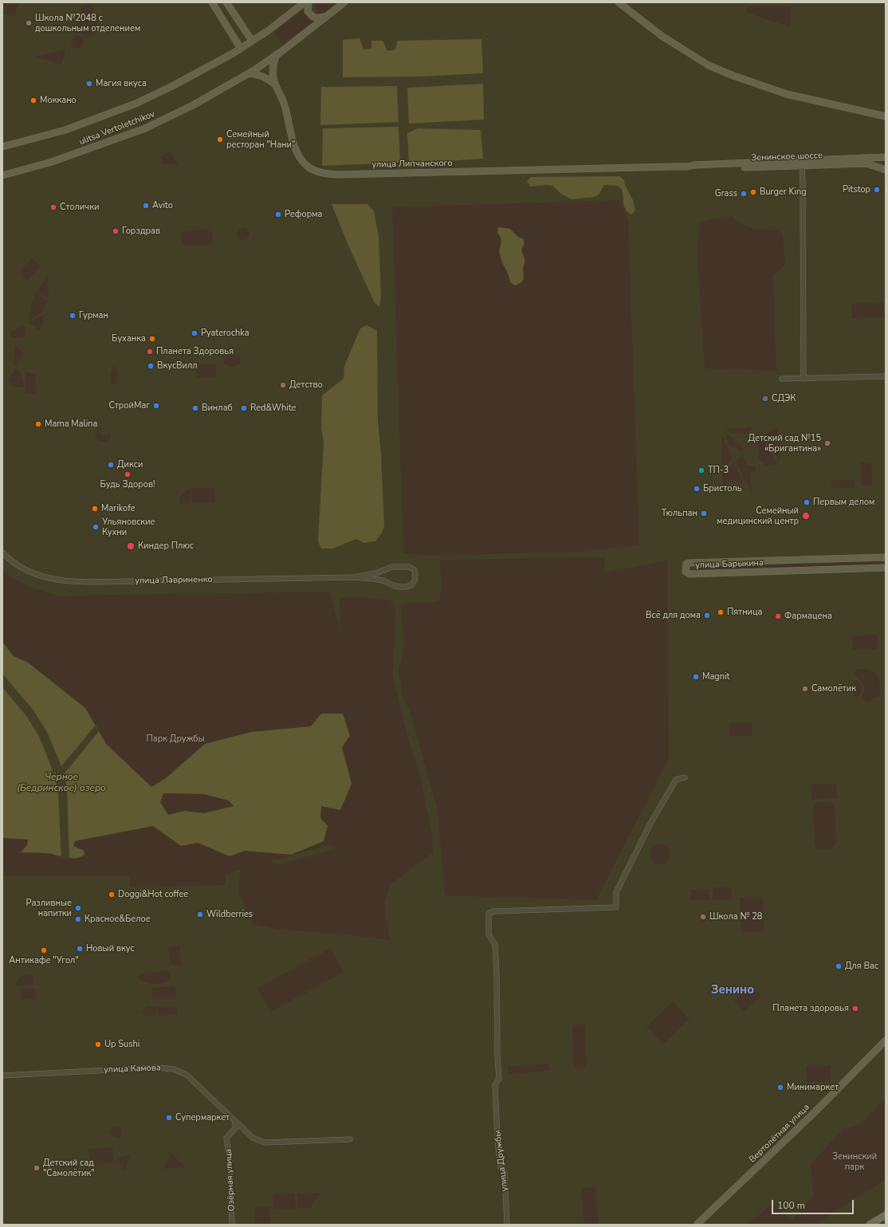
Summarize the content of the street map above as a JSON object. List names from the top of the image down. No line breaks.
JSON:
{"streets":{"main road":["ulitsa Vertoletchikov","Зенинское шоссе","улица Липчанского","улица Барыкина","Вертолётная улица"],"street":["улица Лавриненко","улица Камова","улица Дружбы","Озёрная улица"]},"crossings":[["ulitsa Vertoletchikov","улица Липчанского"],["Зенинское шоссе","улица Липчанского"],["улица Камова","Озёрная улица"]],"districts":["Зенино"],"water":["Чёрное (Бедринское) озеро"],"parks":["Парк Дружбы","Зенинский парк"],"places":["Школа №2048 с дошкольным отделением","Магия вкуса","Моккано","Семейный ресторан \"Нани\"","Pitstop","Burger King","Grass","Avito","Столички","Реформа","Горздрав","Гурман","Pyaterochka","Буханка","Планета Здоровья","ВкусВилл","Детство","СДЭК","СтройМаг","Винлаб","Red&White","Mama Malina","Детский сад №15 «Бригантина»","Дикси","ТП-3","Будь Здоров!","Бристоль","Первым делом","Marikofe","Тюльпан","Семейный медицинский центр","Ульяновские Кухни","Киндер Плюс","Пятница","Всё для дома","Фармацена","Magnit","Самолётик","Doggi&Hot coffee","Разливные напитки","Wildberries","Школа № 28","Красное&Белое","Новый вкус","Антикафе \"Угол\"","Для Вас","Планета здоровья","Up Sushi","Минимаркет","Супермаркет","Детский сад \"Самолётик\""],"scale_bar":"100 m"}
